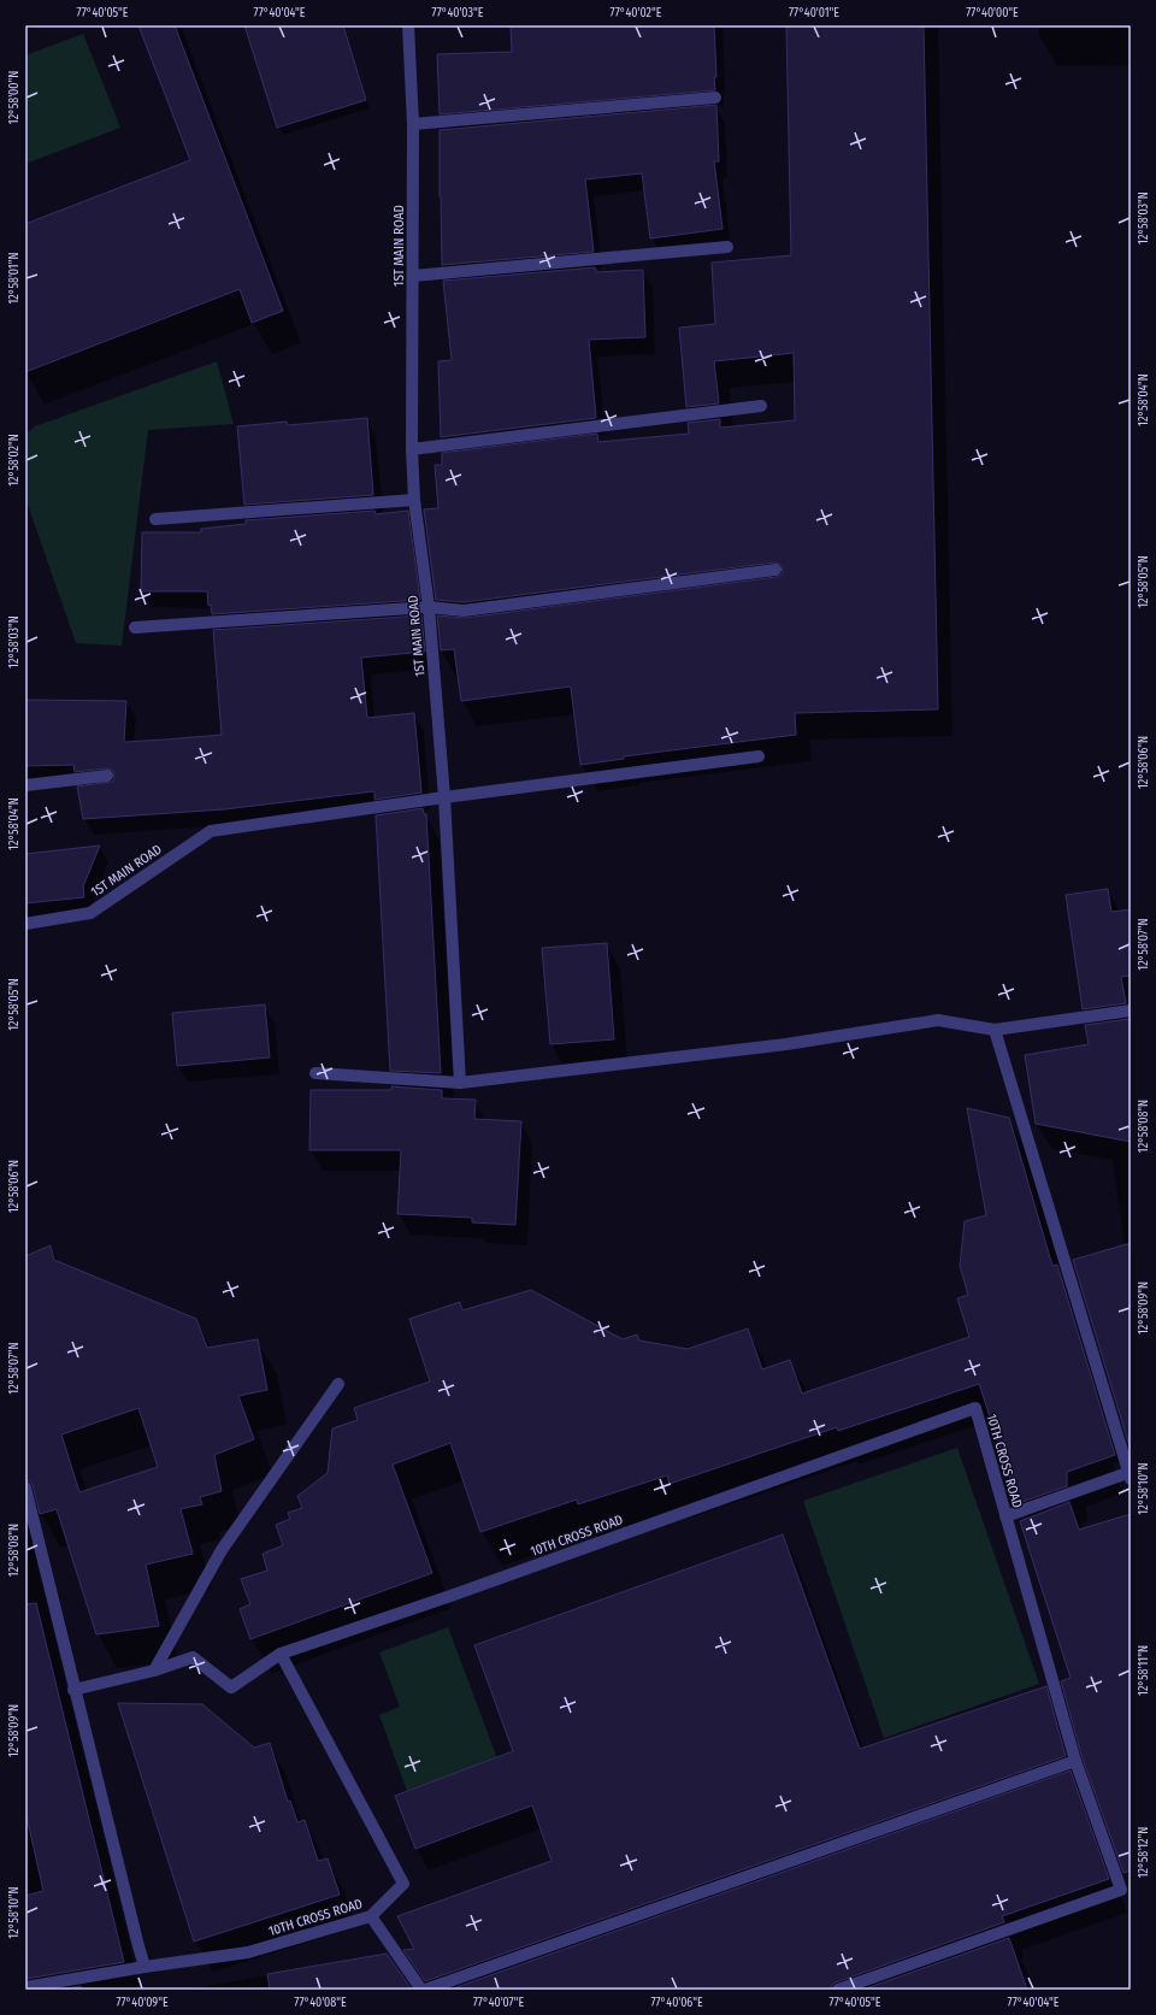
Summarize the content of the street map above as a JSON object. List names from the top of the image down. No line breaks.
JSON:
{"streets":{"street":["1ST MAIN ROAD","10TH CROSS ROAD"]},"coordinates":["77°40'05\"E","77°40'04\"E","77°40'03\"E","77°40'02\"E","77°40'01\"E","77°40'00\"E","12°58'00\"N","12°58'03\"N","12°58'01\"N","12°58'04\"N","12°58'02\"N","12°58'05\"N","12°58'06\"N","12°58'07\"N","12°58'08\"N","12°58'09\"N","12°58'10\"N","12°58'11\"N","12°58'12\"N","77°40'09\"E","77°40'08\"E","77°40'07\"E","77°40'06\"E"]}
